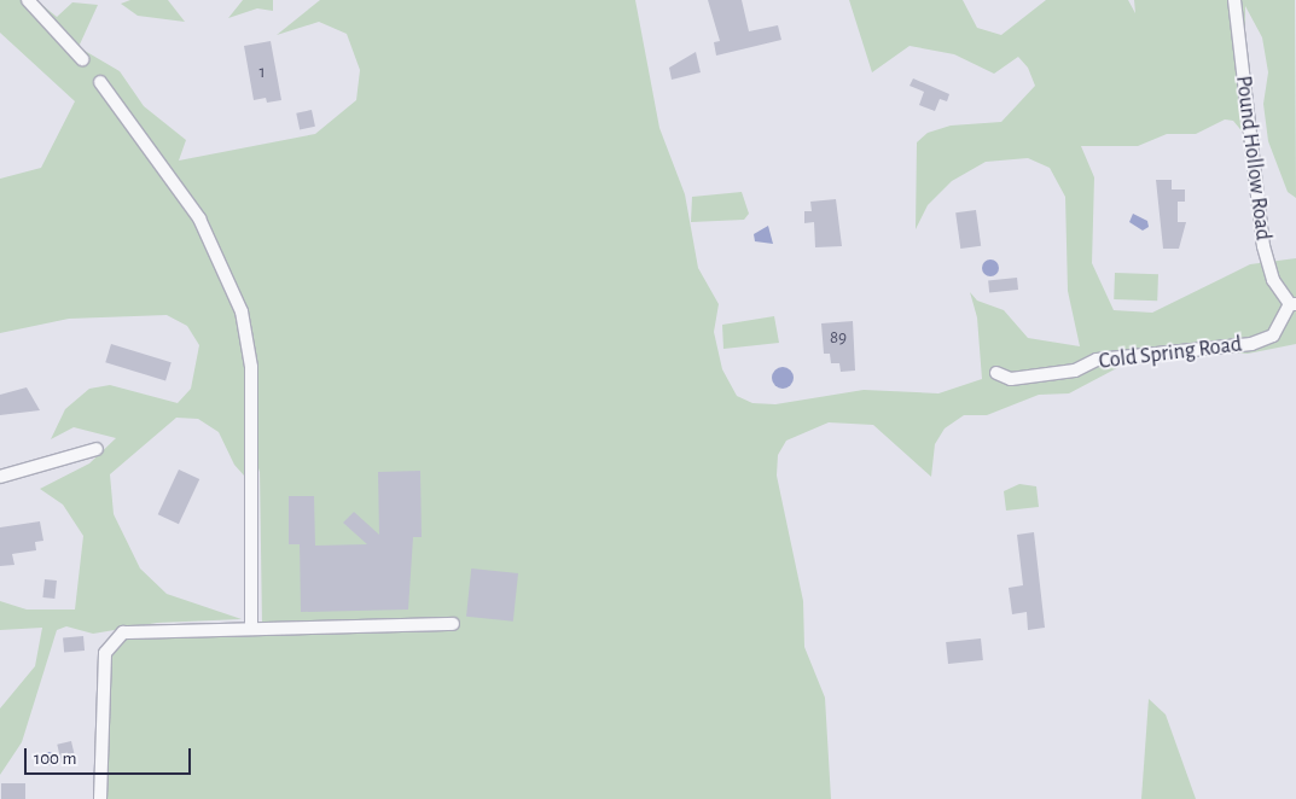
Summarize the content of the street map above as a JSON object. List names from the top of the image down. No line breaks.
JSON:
{"streets":{"street":["Pound Hollow Road","Cold Spring Road"]},"crossings":[["Pound Hollow Road","Cold Spring Road"]],"house_numbers":["1","89"],"scale_bar":"100 m"}
